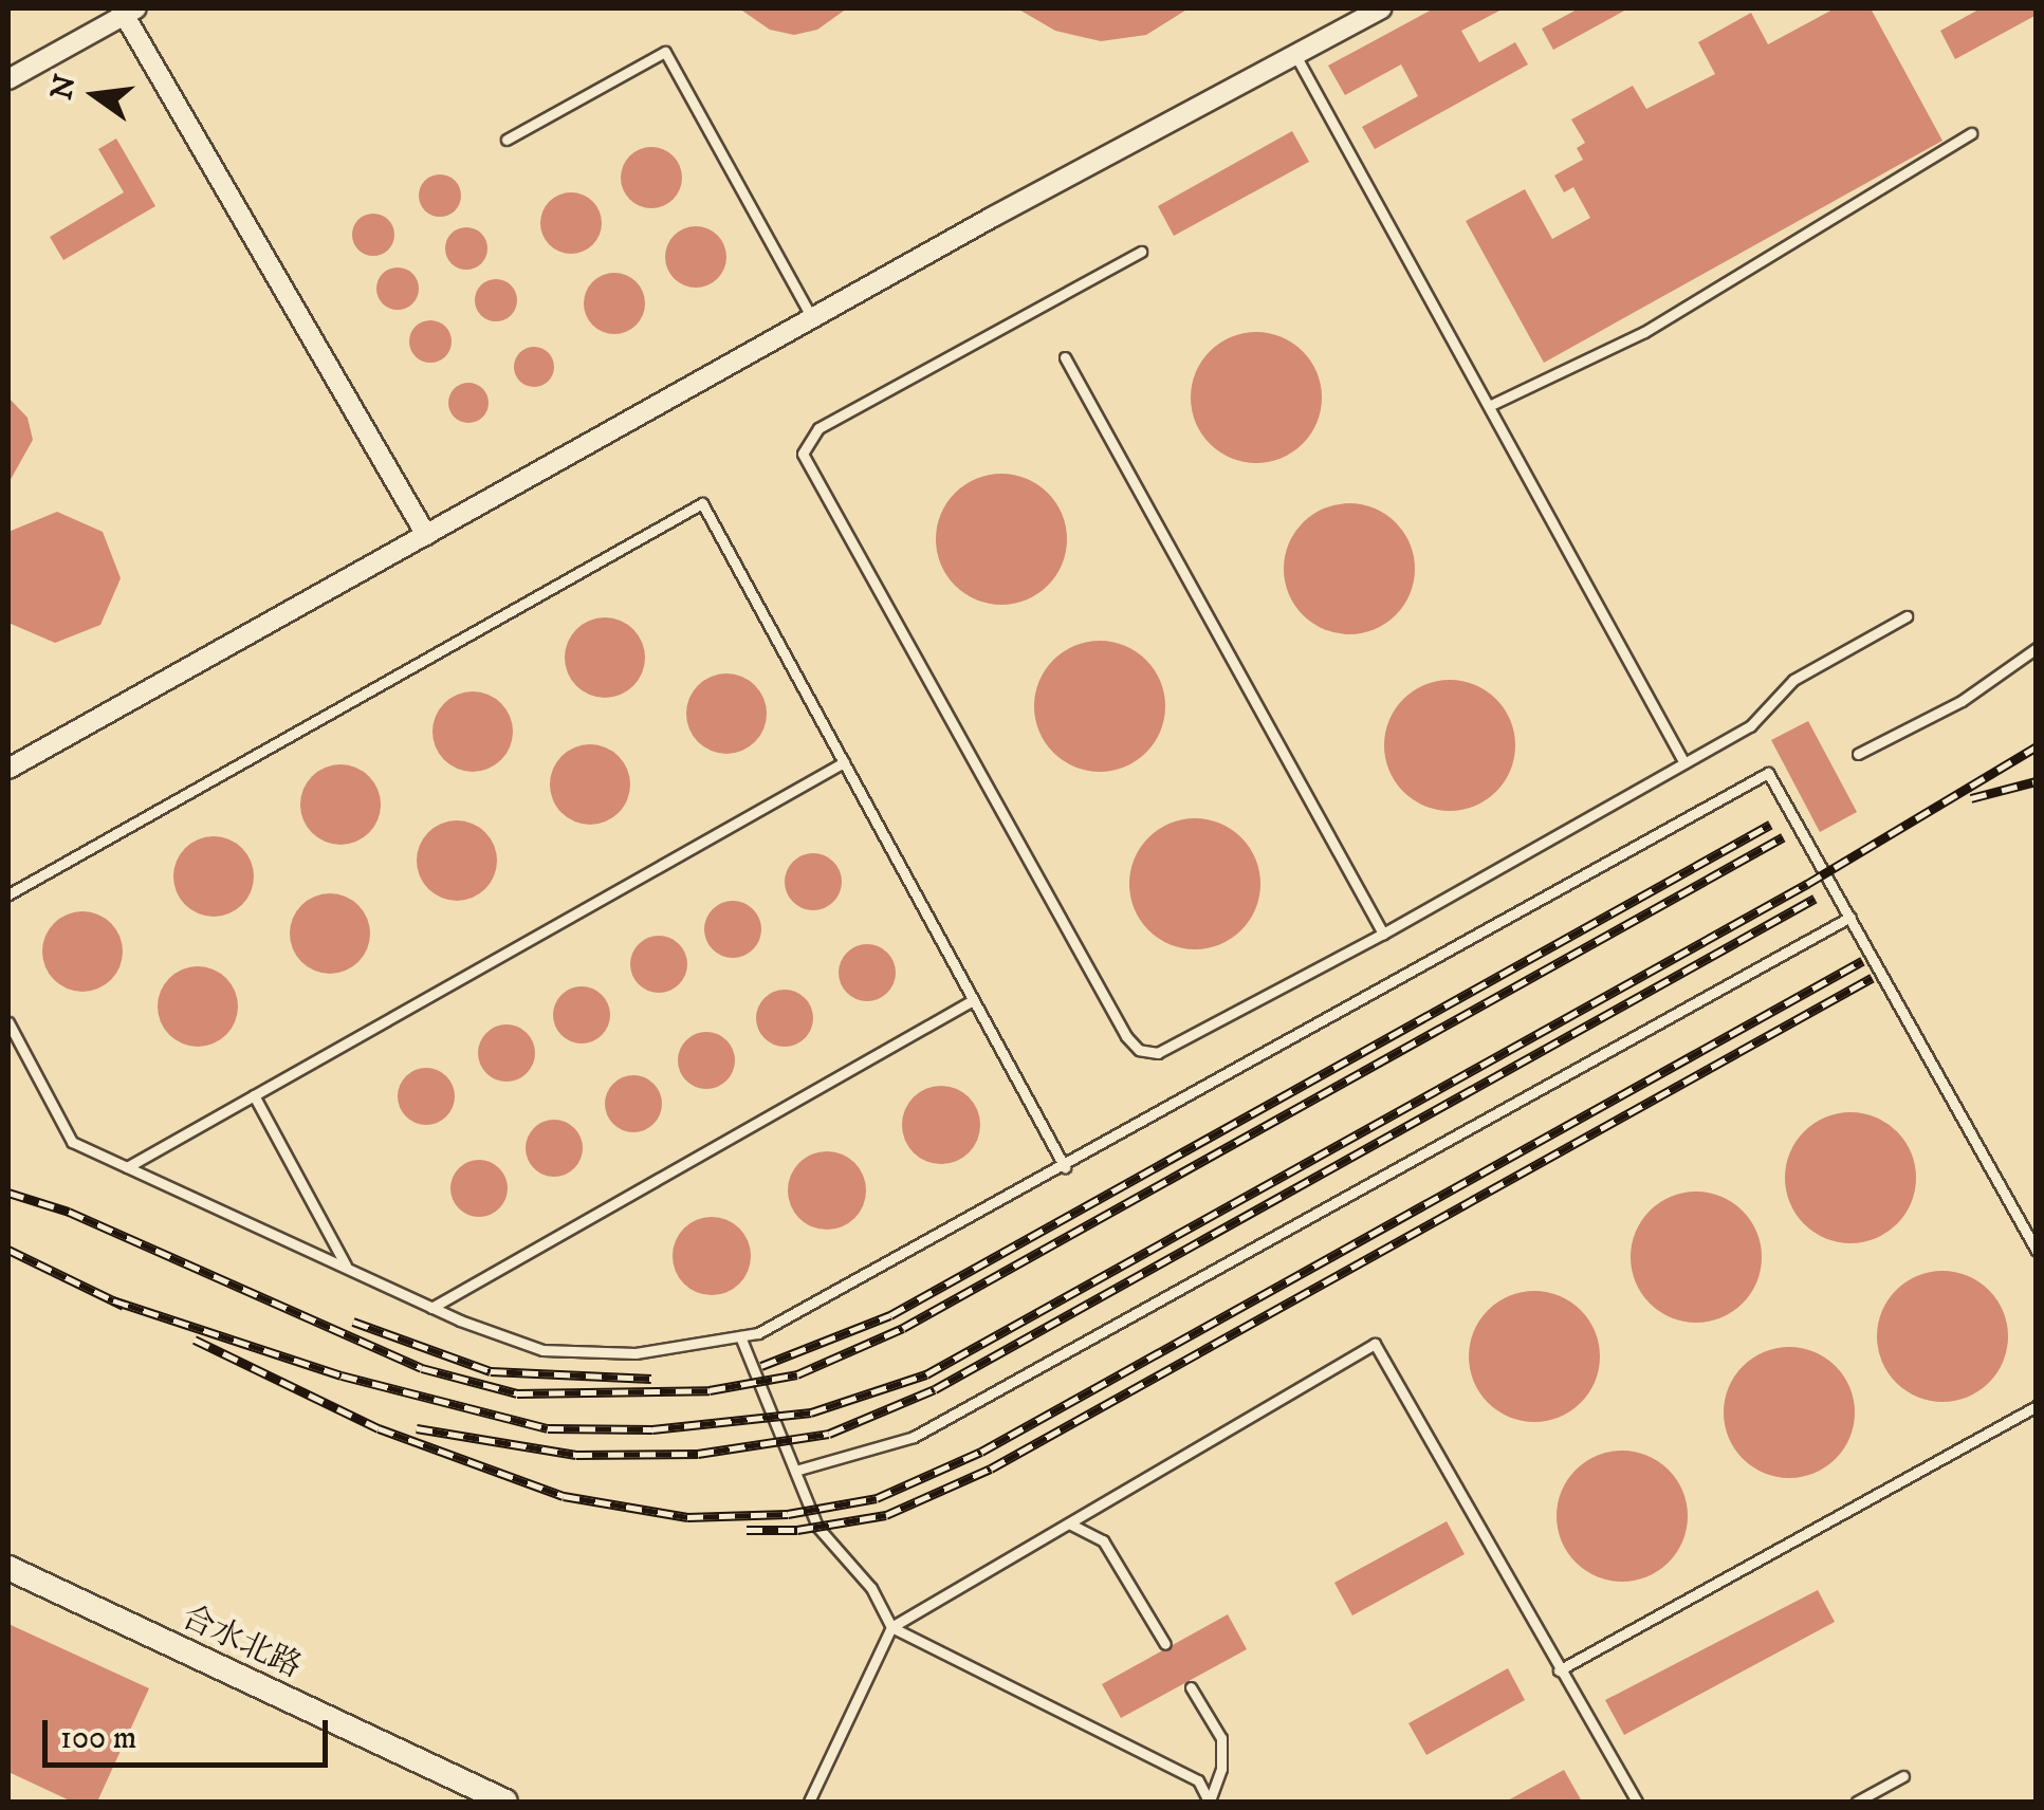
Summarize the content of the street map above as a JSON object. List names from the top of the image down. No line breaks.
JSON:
{"streets":{"street":["合水北路"]},"scale_bar":"100 m","north":"left"}
